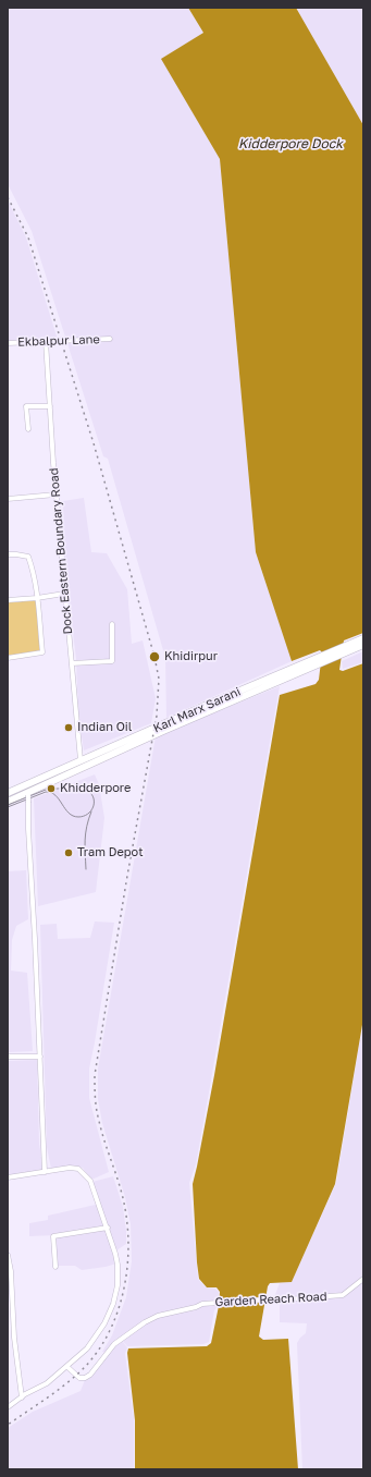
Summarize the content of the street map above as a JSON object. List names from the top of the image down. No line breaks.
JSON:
{"streets":{"main road":["Karl Marx Sarani"],"street":["Ekbalpur Lane","Dock Eastern Boundary Road","Garden Reach Road"]},"crossings":[["Ekbalpur Lane","Dock Eastern Boundary Road"],["Dock Eastern Boundary Road","Karl Marx Sarani"]],"water":["Kidderpore Dock"],"places":["Khidirpur","Indian Oil","Khidderpore","Tram Depot"]}
